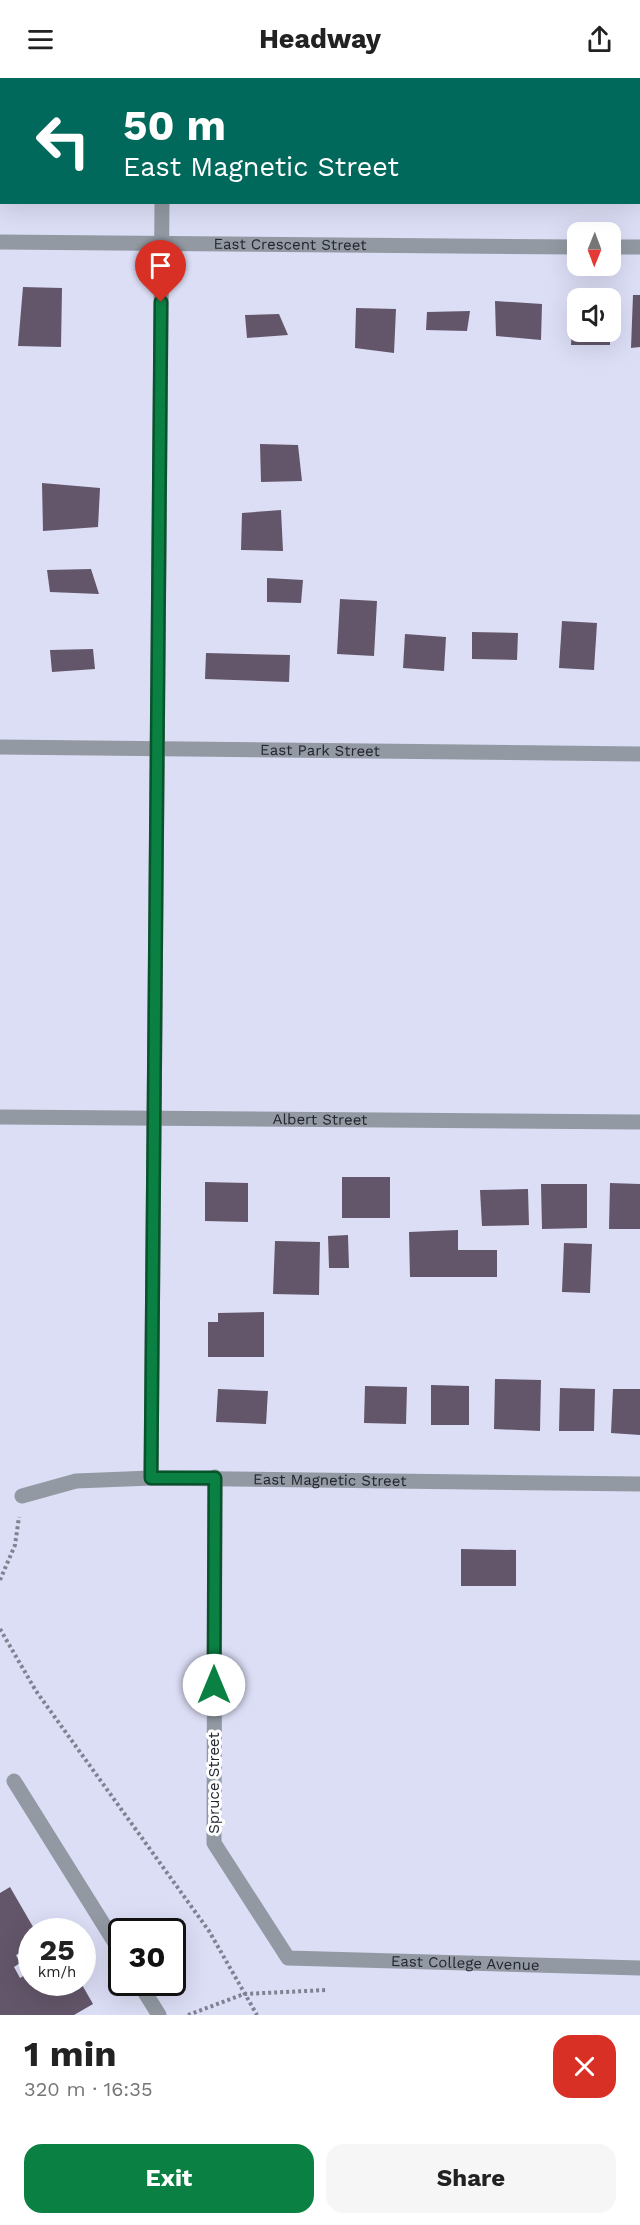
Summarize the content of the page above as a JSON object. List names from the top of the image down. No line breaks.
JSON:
{"streets":{"street":["East Crescent Street","East Park Street","Albert Street","East Magnetic Street","Spruce Street","East College Avenue"]},"crossings":[["East Magnetic Street","Spruce Street"],["Spruce Street","East College Avenue"]],"north":"bottom","page":{"header":"Headway","turn":["50 m","East Magnetic Street"],"speed":"25 km/h","limit":"30","heading":["1 min","320 m · 16:35"],"buttons":["Exit","Share"]}}
